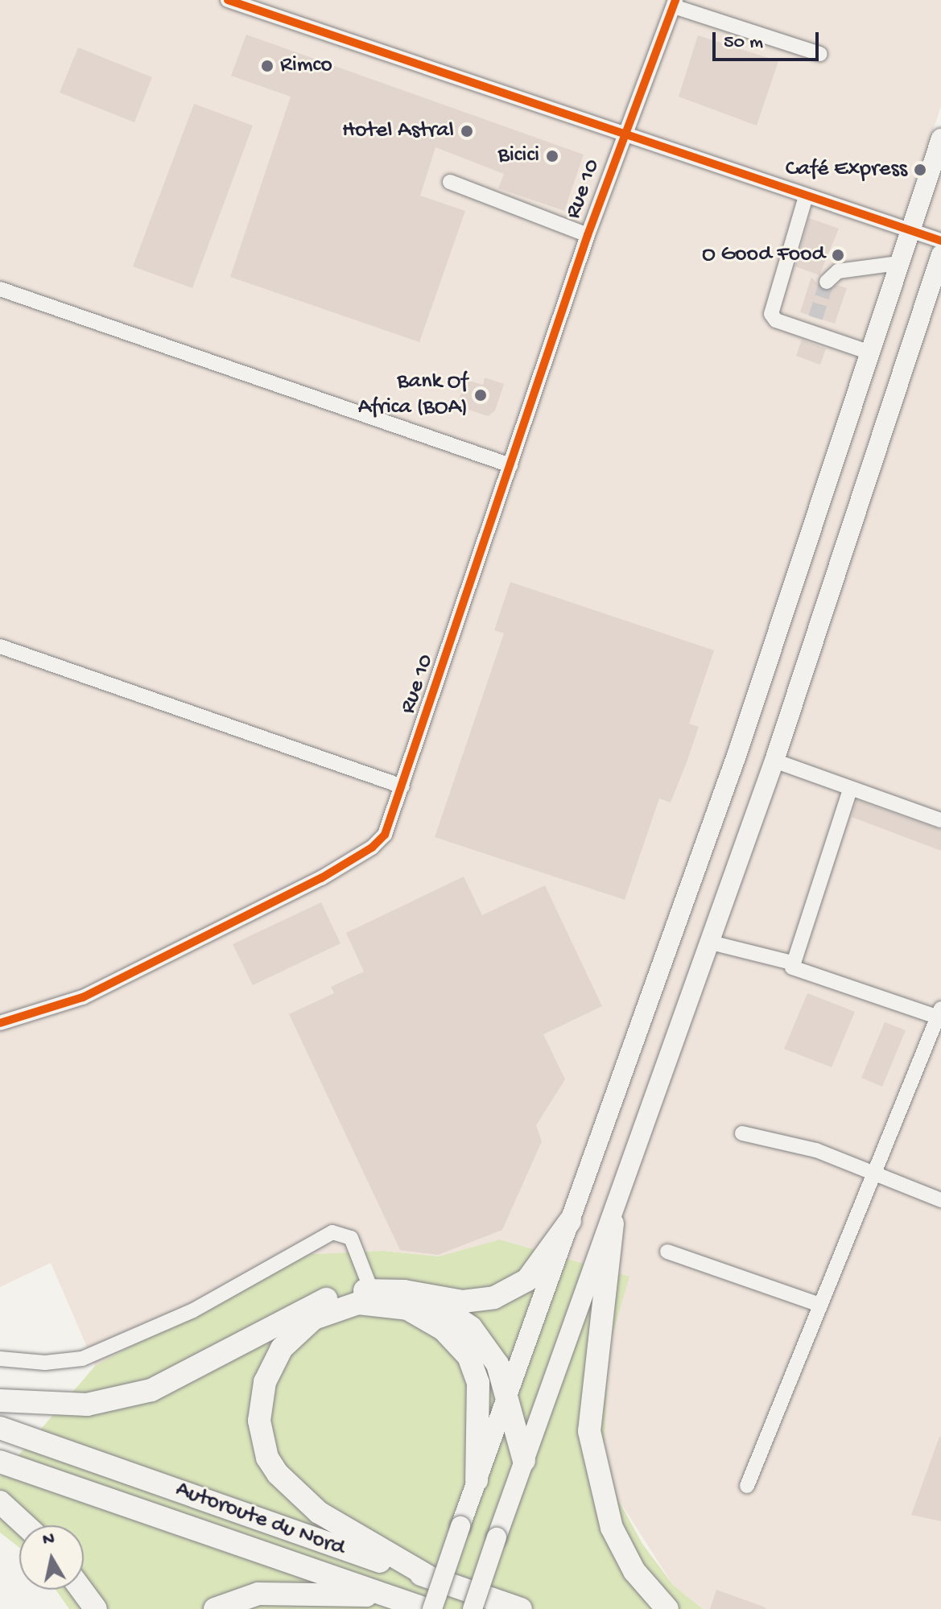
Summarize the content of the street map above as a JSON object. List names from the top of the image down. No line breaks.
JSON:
{"streets":{"highway":["Autoroute du Nord"],"street":["Rue 10"]},"places":["Rimco","Hotel Astral","Bicici","Café Express","O Good Food","Bank Of Africa (BOA)"],"scale_bar":"50 m","north":"top"}
